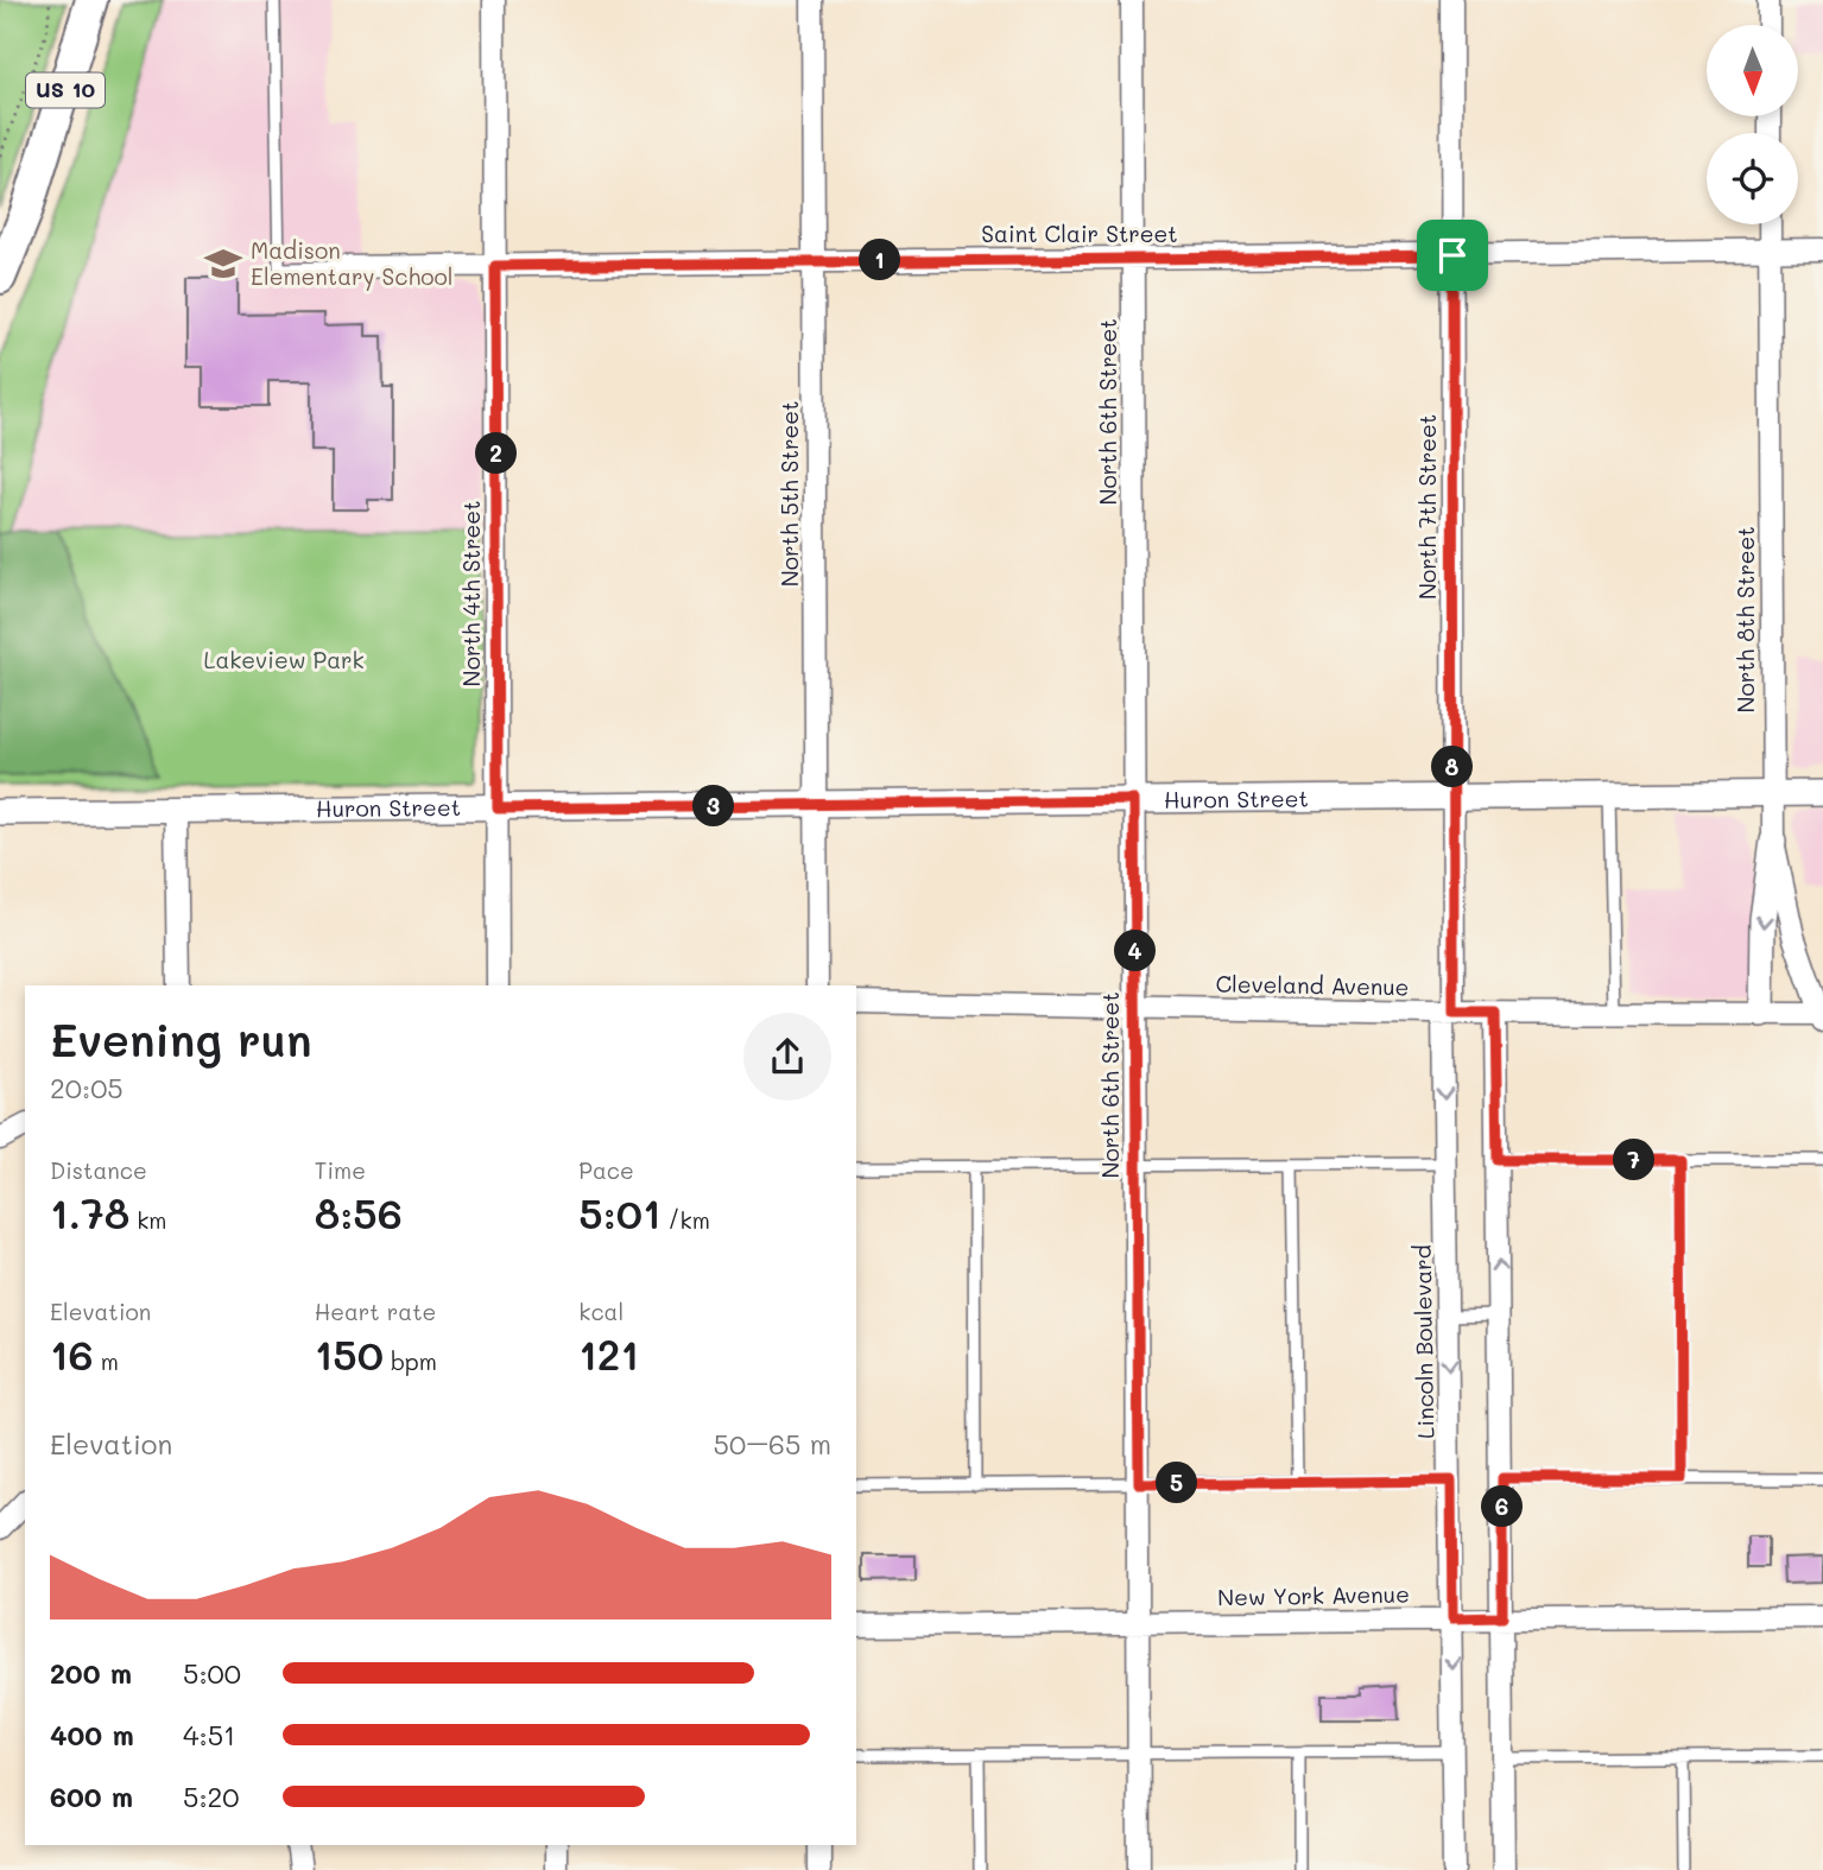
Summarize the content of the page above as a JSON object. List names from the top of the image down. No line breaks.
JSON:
{"streets":{"main road":["US 10"],"street":["Saint Clair Street","North 6th Street","North 5th Street","North 7th Street","North 4th Street","North 8th Street","Huron Street","Cleveland Avenue","Lincoln Boulevard","New York Avenue"]},"crossings":[["Saint Clair Street","North 6th Street"],["Saint Clair Street","North 5th Street"],["Saint Clair Street","North 7th Street"],["Saint Clair Street","North 4th Street"],["Saint Clair Street","North 8th Street"],["North 6th Street","Huron Street"],["North 6th Street","Cleveland Avenue"],["North 6th Street","New York Avenue"],["North 5th Street","Huron Street"],["North 7th Street","Huron Street"],["North 7th Street","Cleveland Avenue"],["North 7th Street","Lincoln Boulevard"],["North 4th Street","Huron Street"],["North 8th Street","Huron Street"],["North 8th Street","Cleveland Avenue"],["Cleveland Avenue","Lincoln Boulevard"],["Lincoln Boulevard","New York Avenue"]],"parks":["Lakeview Park"],"places":{"school or university":["Madison Elementary School"]},"north":"bottom","page":{"pins":["1","2","8","3","4","7","5","6"],"heading":["Evening run","20:05"],"stats":[["Distance","1.78 km"],["Time","8:56"],["Pace","5:01 /km"],["Elevation","16 m"],["Heart rate","150 bpm"],["kcal","121"]],"chart":["Elevation","50–65 m"],"list":[{"name":"200 m","note":"5:00"},{"name":"400 m","note":"4:51"},{"name":"600 m","note":"5:20"}]}}
